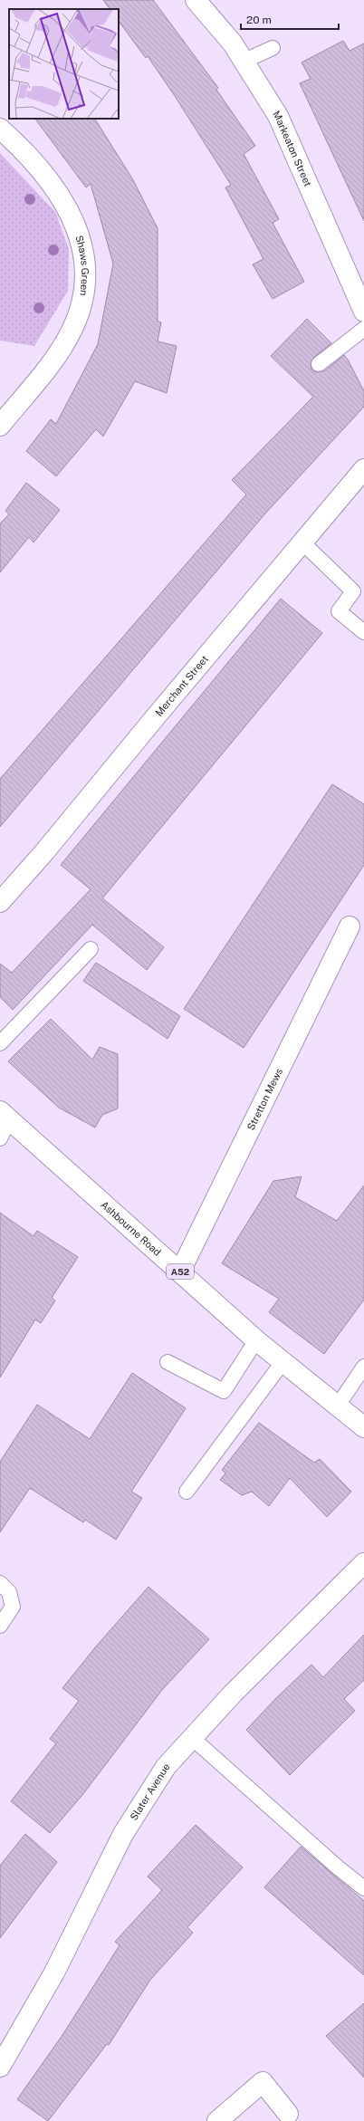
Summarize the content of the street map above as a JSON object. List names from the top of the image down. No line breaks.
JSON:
{"streets":{"street":["Markeaton Street","Shaws Green","Merchant Street","Stretton Mews","Ashbourne Road","A52","Slater Avenue"]},"crossings":[["Stretton Mews","Ashbourne Road"]],"scale_bar":"20 m"}
